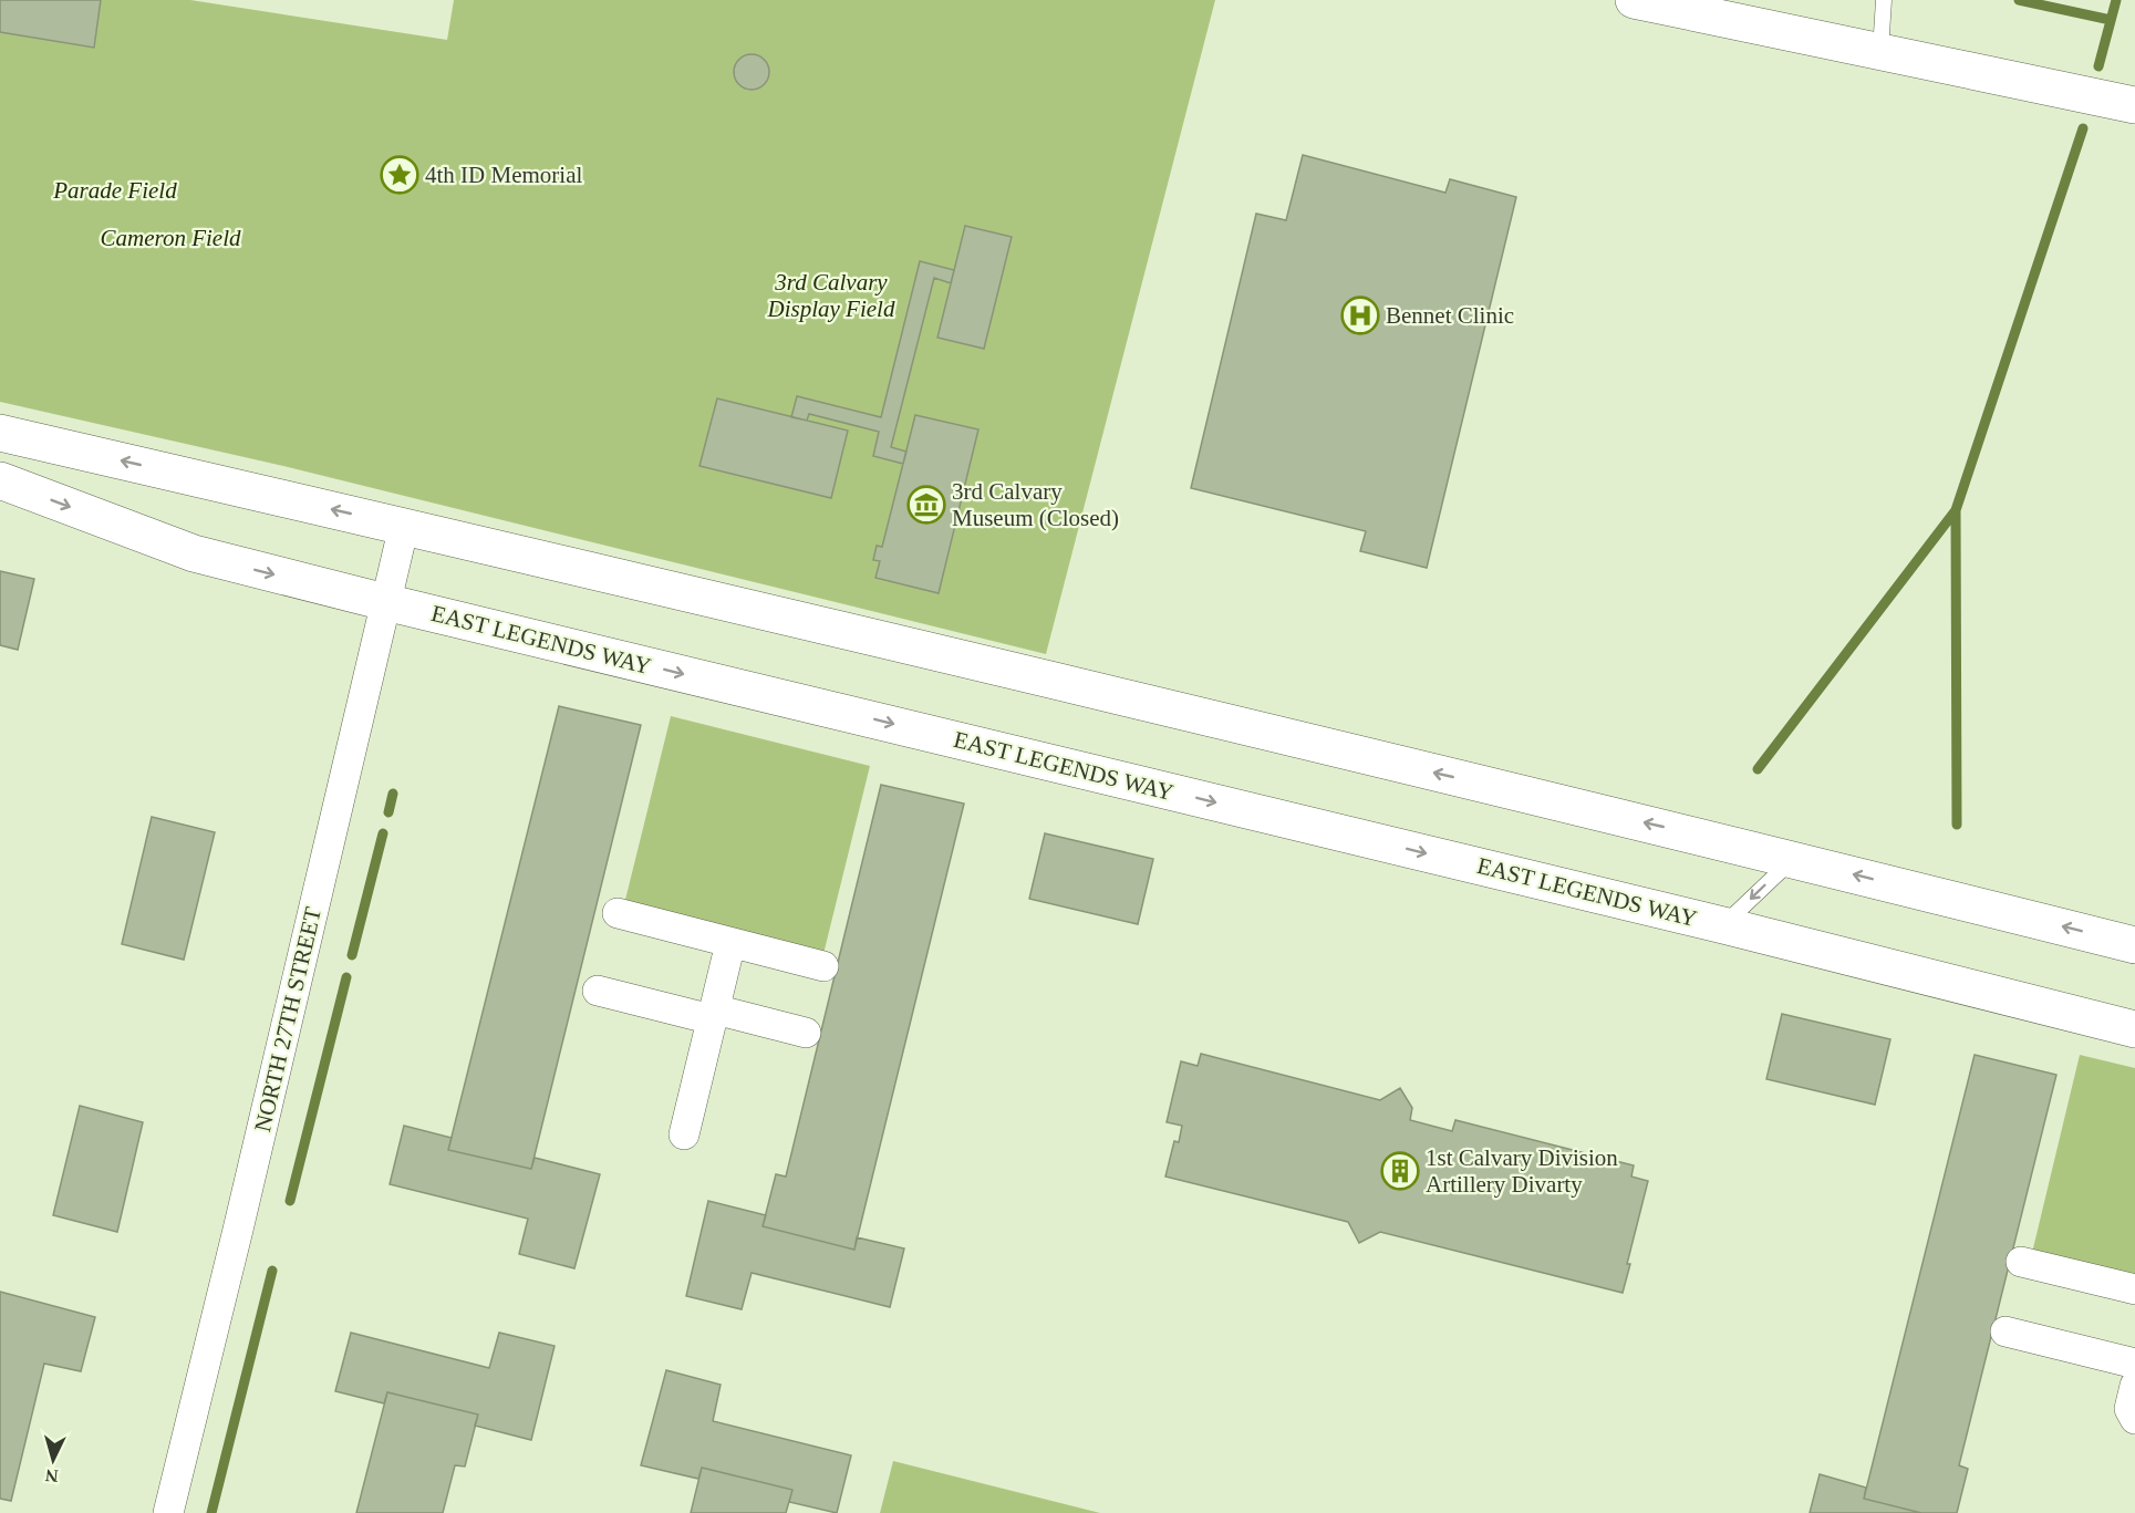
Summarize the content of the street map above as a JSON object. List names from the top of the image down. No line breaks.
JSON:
{"streets":{"street":["EAST LEGENDS WAY","NORTH 27TH STREET"]},"crossings":[["EAST LEGENDS WAY","NORTH 27TH STREET"]],"parks":["Parade Field","Cameron Field","3rd Calvary Display Field"],"places":{"place":["4th ID Memorial"],"hospital":["Bennet Clinic"],"museum":["3rd Calvary Museum (Closed)"],"building":["1st Calvary Division Artillery Divarty"]},"north":"bottom"}
